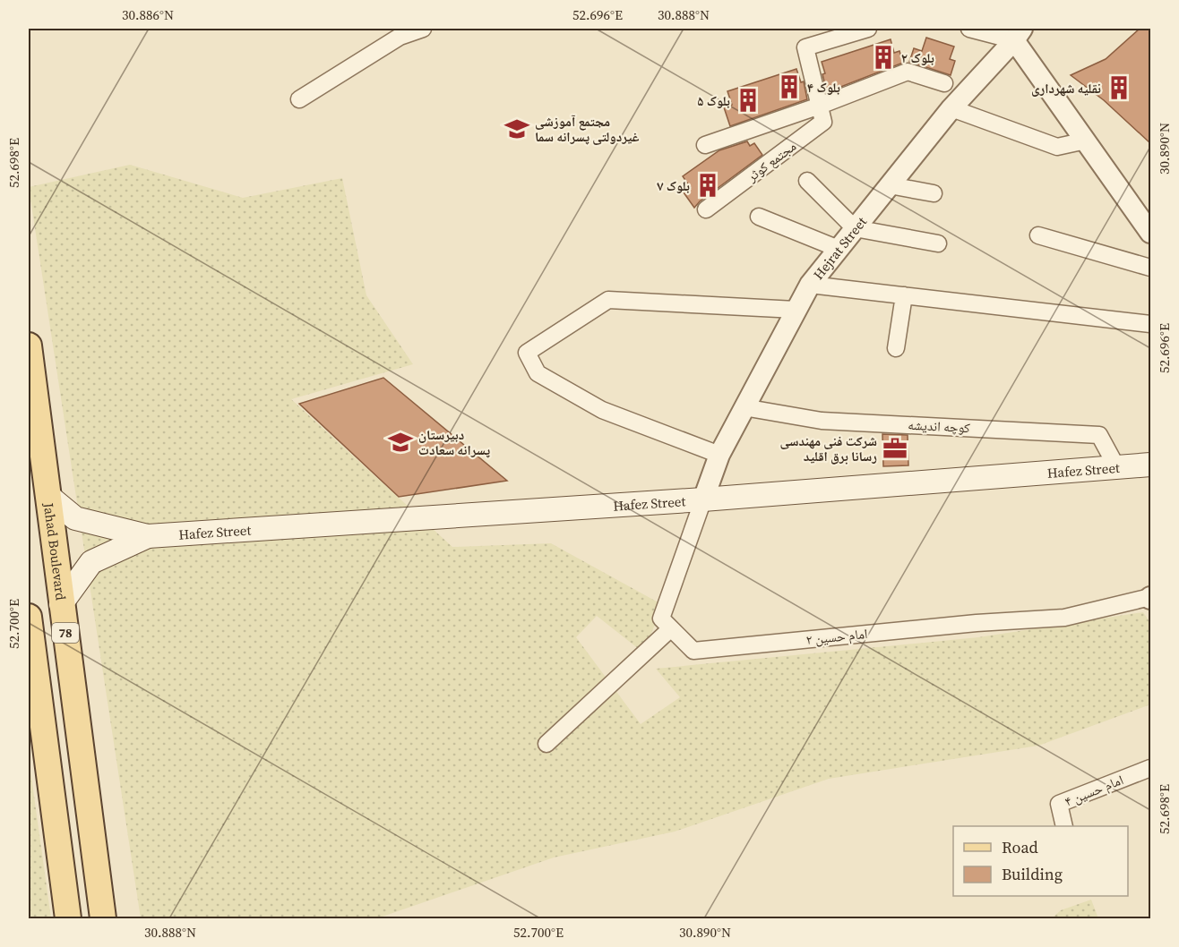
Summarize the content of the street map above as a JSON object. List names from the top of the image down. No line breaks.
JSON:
{"streets":{"main road":["Hafez Street","Jahad Boulevard","78"],"street":["مجتمع کوثر","Hejrat Street","کوچه اندیشه","امام حسین ۲","امام حسین ۴"]},"crossings":[["Hejrat Street","کوچه اندیشه"],["Hejrat Street","Hafez Street"],["Hejrat Street","امام حسین ۲"],["کوچه اندیشه","Hafez Street"],["Hafez Street","امام حسین ۲"]],"places":{"building":["بلوک ۲","بلوک ۴","نقلیه شهرداری","بلوک ۵","بلوک ۷"],"school or university":["مجتمع آموزشی غیردولتی پسرانه سما","دبیرستان پسرانه سعادت"],"office":["شرکت فنی مهندسی رسانا برق اقلید"]},"legend":["Road","Building"],"coordinates":["30.886°N","52.696°E","30.888°N","30.890°N","52.698°E","52.700°E"]}
